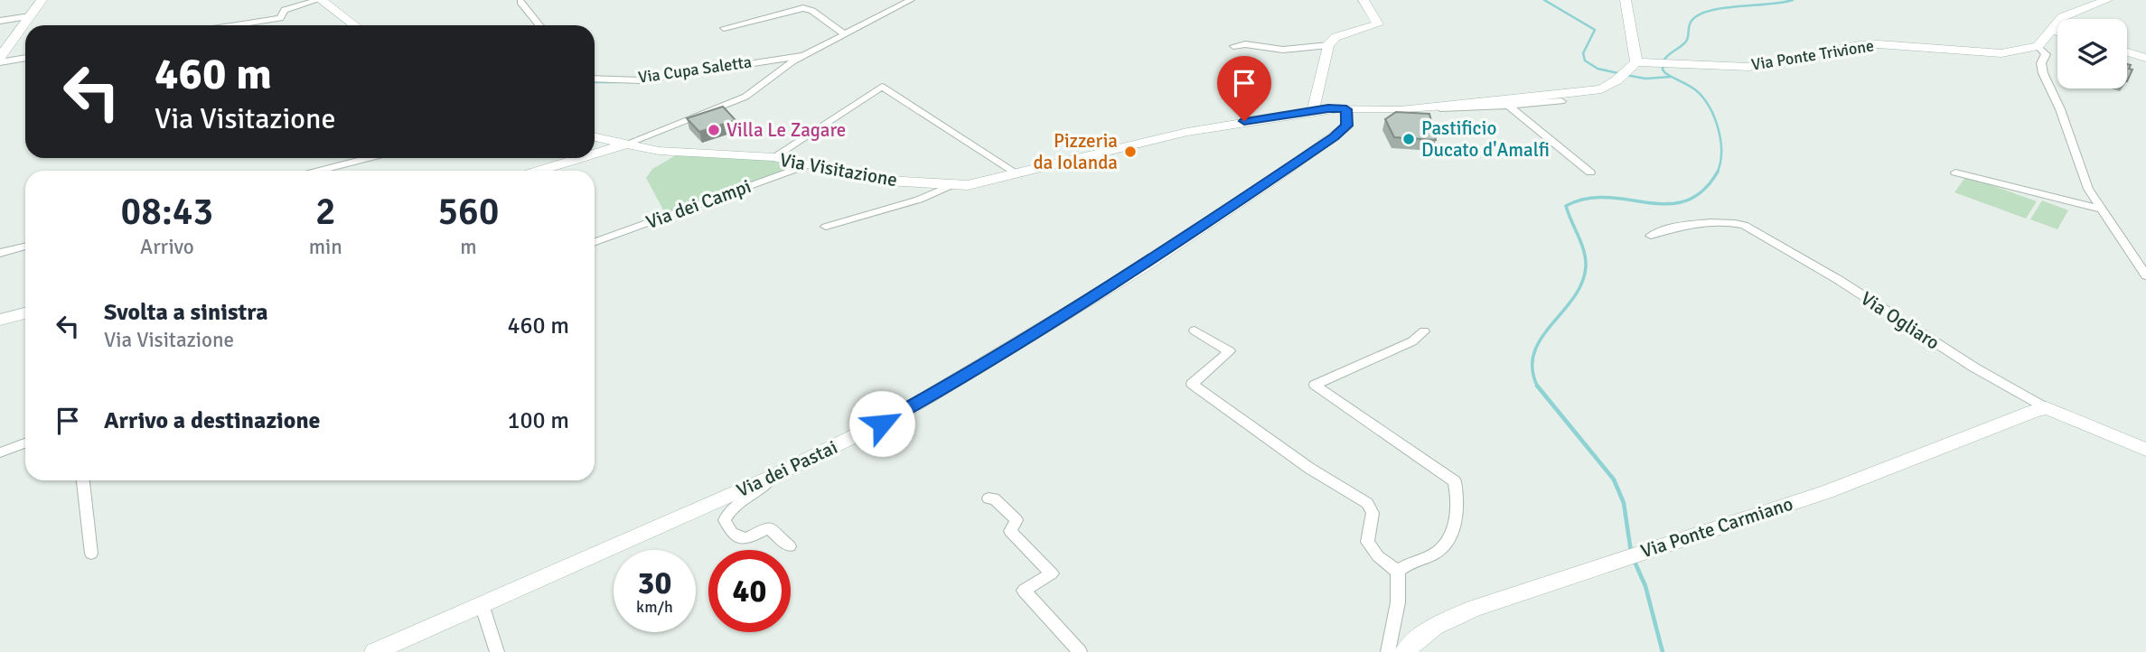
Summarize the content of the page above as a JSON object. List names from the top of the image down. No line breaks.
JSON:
{"streets":{"street":["Via Ponte Trivione","Via Cupa Saletta","Via Visitazione","Via dei Campi","Via Ogliaro","Via dei Pastai","Via Ponte Carmiano"]},"crossings":[["Via Visitazione","Via dei Campi"],["Via Visitazione","Via dei Pastai"],["Via Ogliaro","Via Ponte Carmiano"]],"places":["Villa Le Zagare","Pastificio Ducato d'Amalfi","Pizzeria da Iolanda"],"page":{"turn":["460 m","Via Visitazione"],"eta":["08:43","Arrivo","2","min","560","m"],"list":[{"name":"Svolta a sinistra","note":"Via Visitazione","value":"460 m"},{"name":"Arrivo a destinazione","value":"100 m"}],"speed":"30 km/h","limit":"40"}}
